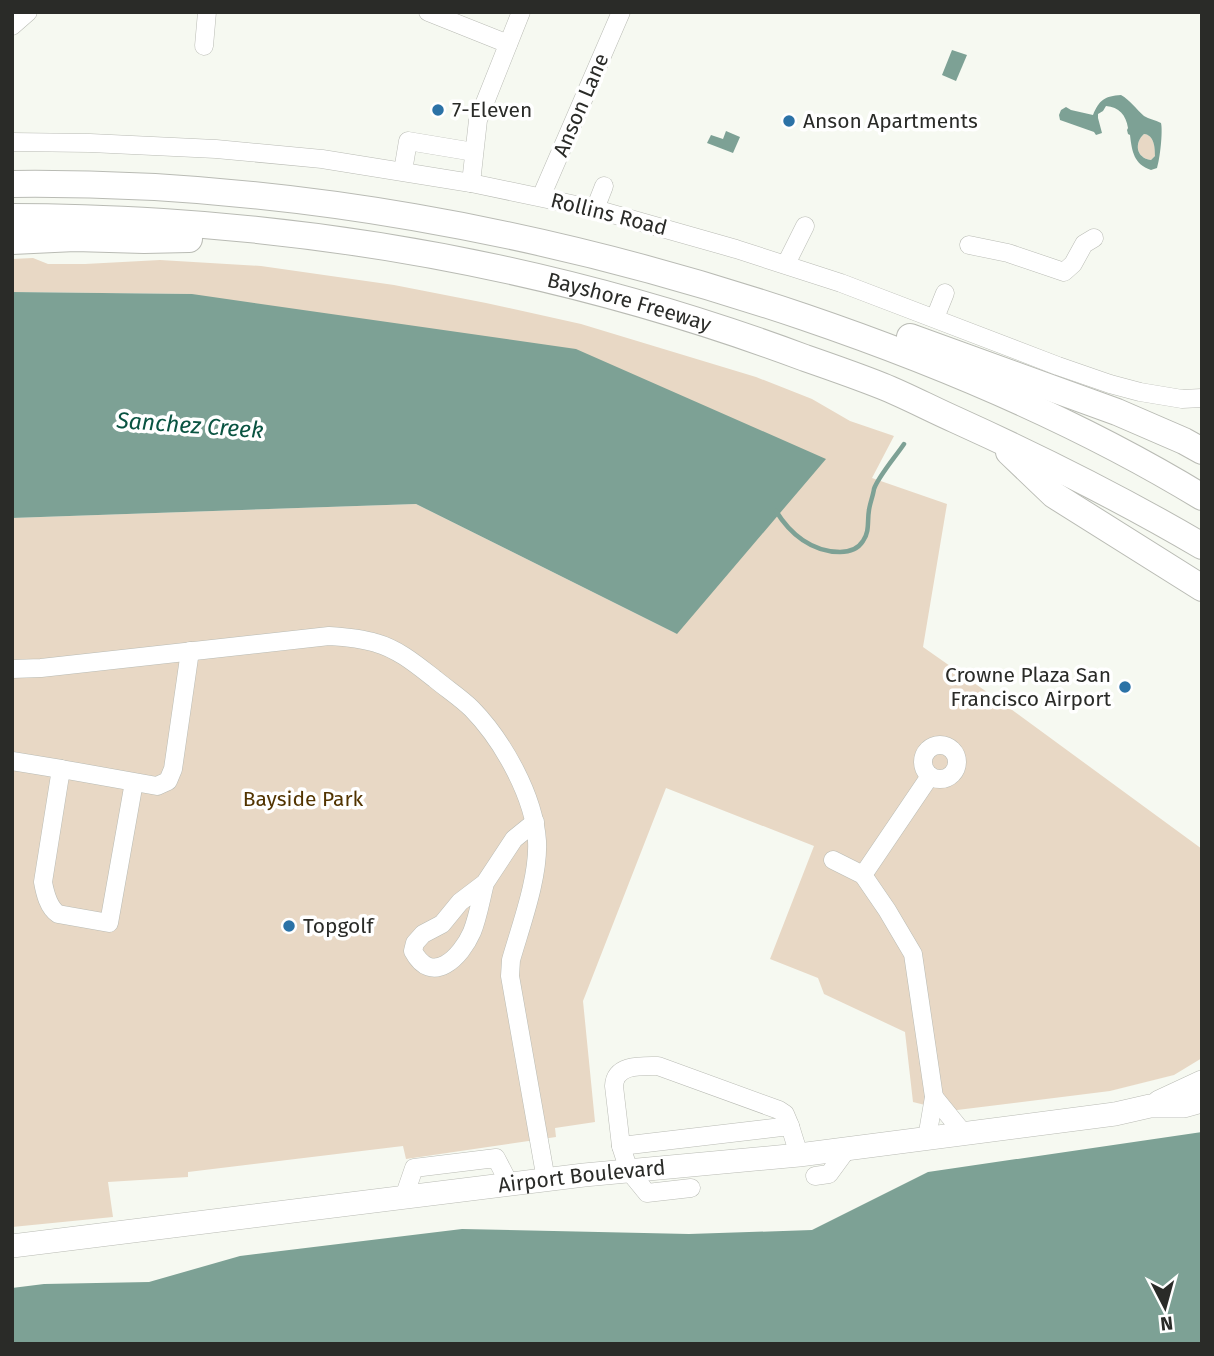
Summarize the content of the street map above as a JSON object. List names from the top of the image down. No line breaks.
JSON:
{"streets":{"highway":["Bayshore Freeway"],"main road":["Airport Boulevard"],"street":["Anson Lane","Rollins Road"]},"crossings":[["Anson Lane","Rollins Road"]],"water":["Sanchez Creek"],"parks":["Bayside Park"],"places":["7-Eleven","Anson Apartments","Crowne Plaza San Francisco Airport","Topgolf"],"north":"bottom"}
